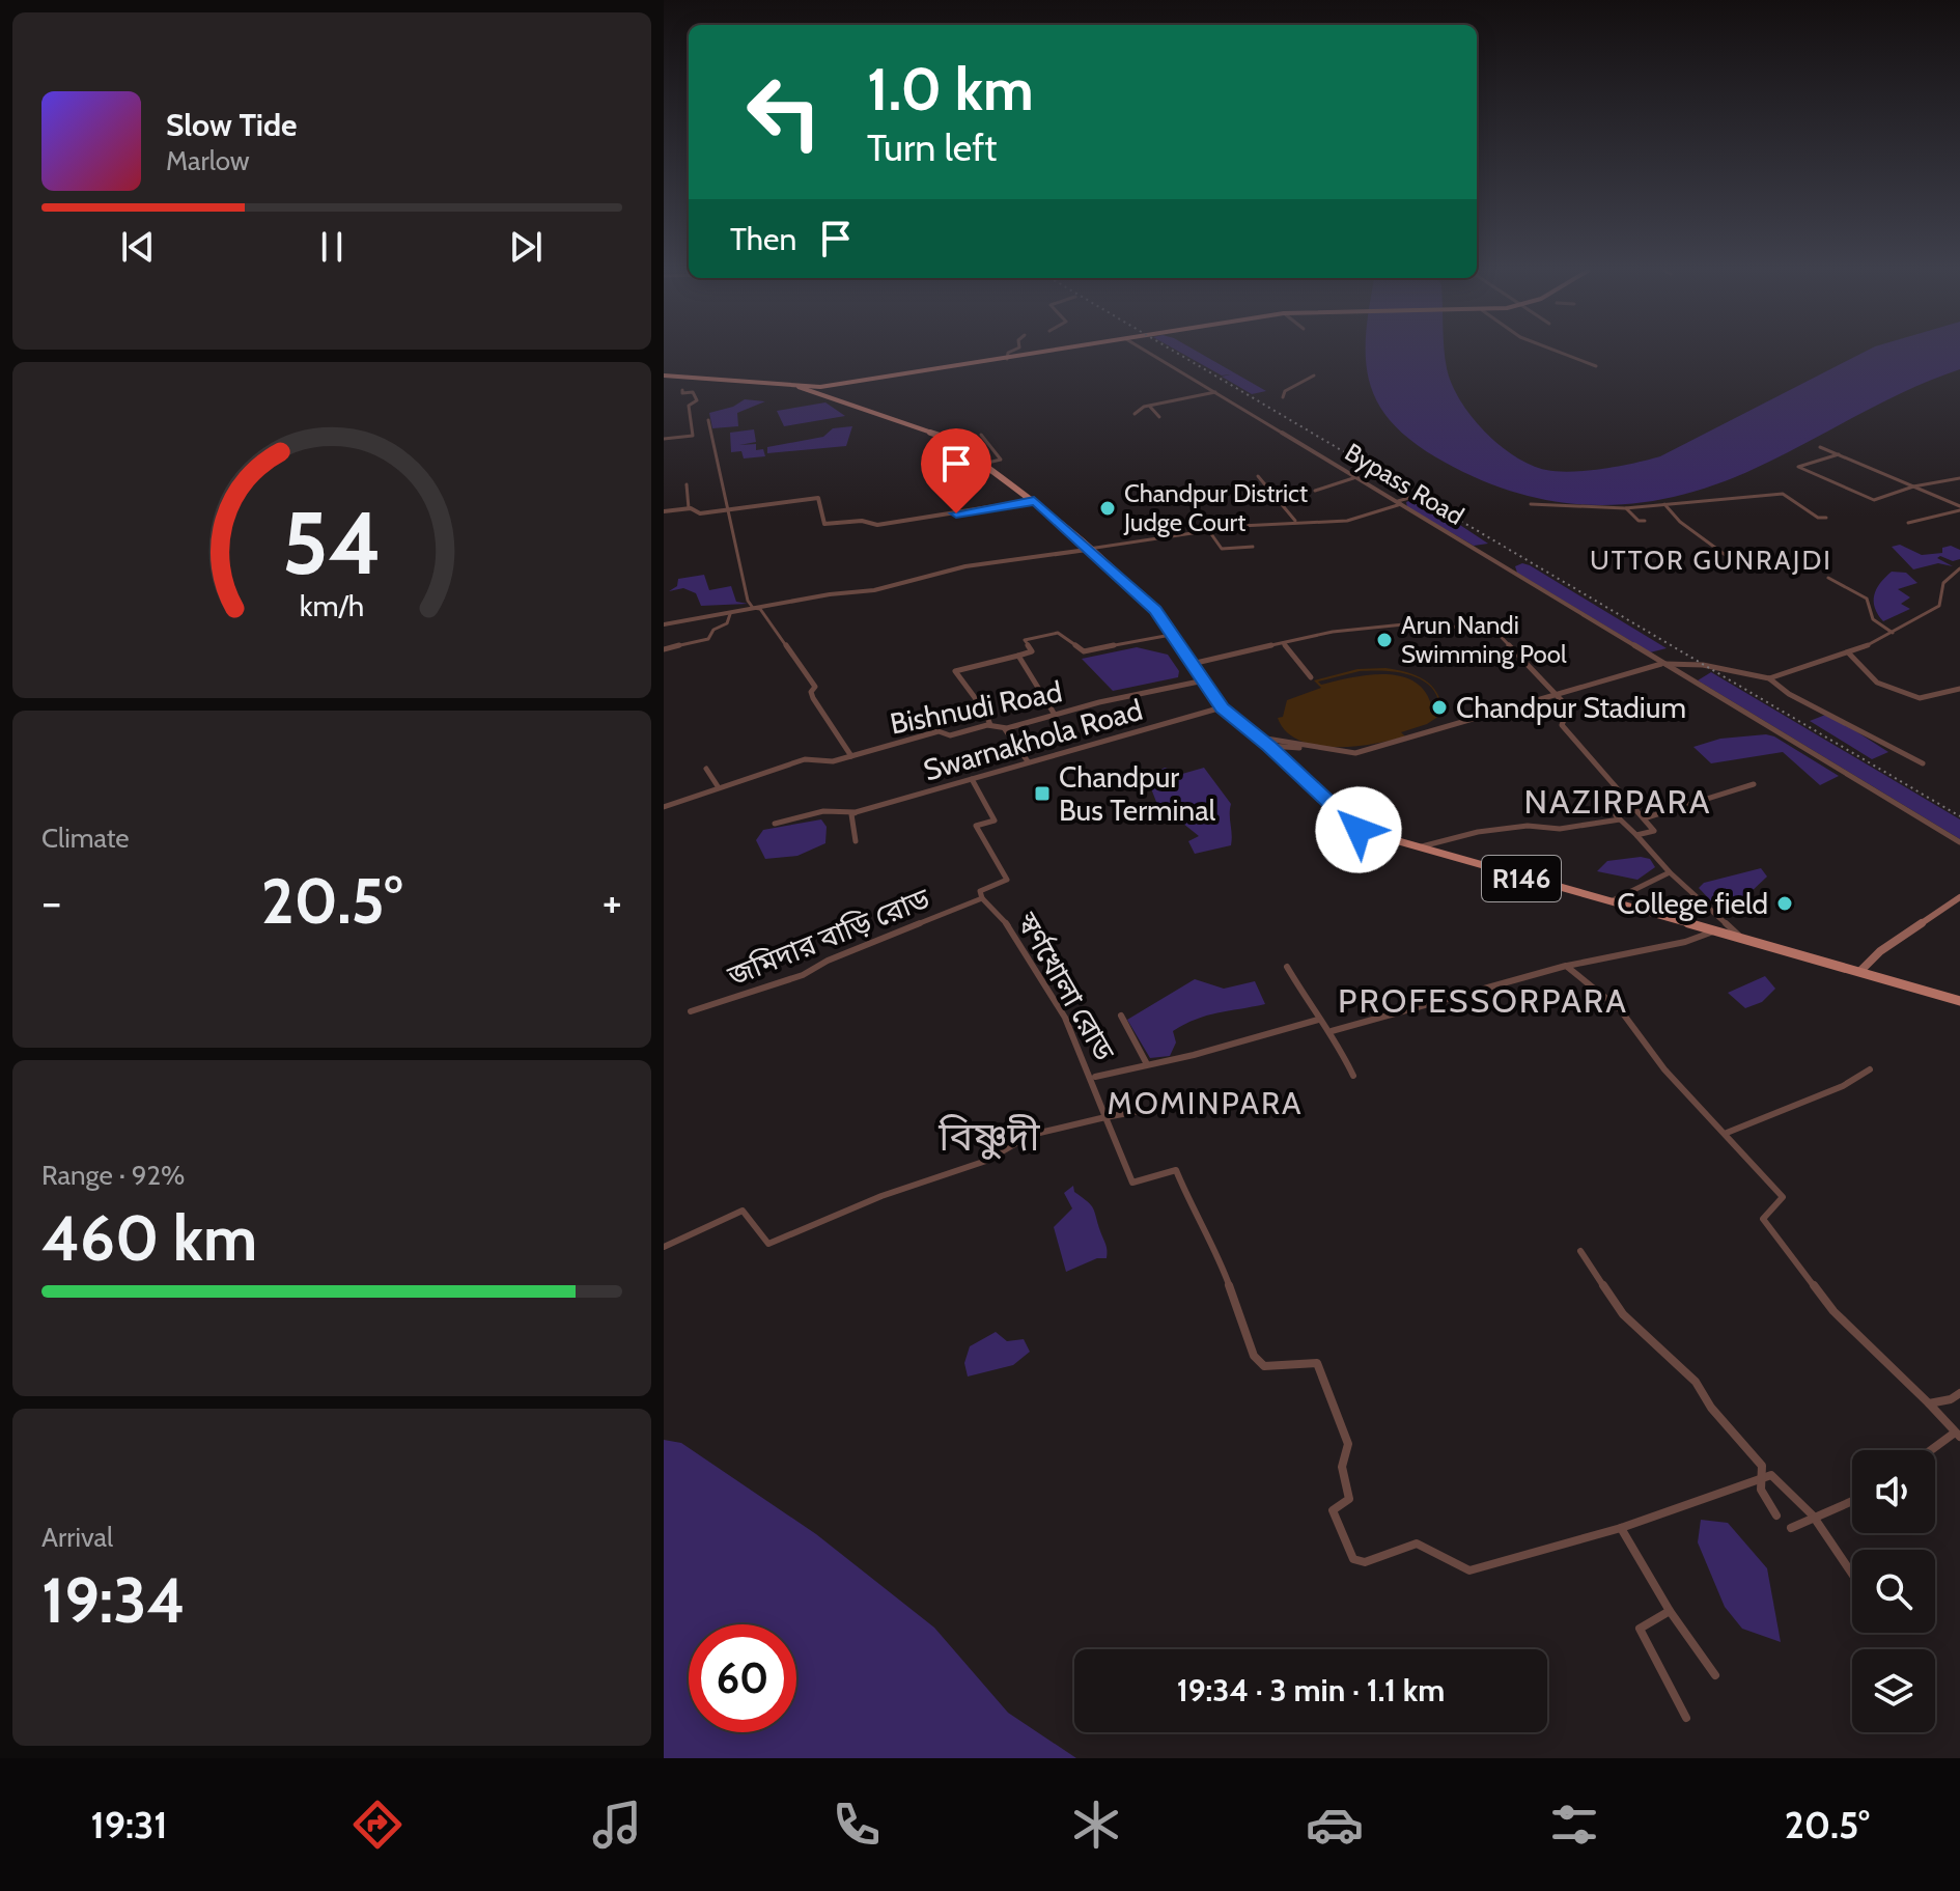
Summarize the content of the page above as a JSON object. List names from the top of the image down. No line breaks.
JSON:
{"streets":{"main road":["R146"],"street":["Bypass Road","Bishnudi Road","Swarnakhola Road","জমিদার বাড়ি রোড","স্বর্ণখোলা রোড"]},"crossings":[["Bishnudi Road","R146"],["Swarnakhola Road","R146"],["জমিদার বাড়ি রোড","স্বর্ণখোলা রোড"]],"districts":["UTTOR GUNRAJDI","NAZIRPARA","PROFESSORPARA","MOMINPARA","বিষ্ণুদী"],"places":{"other":["Chandpur District Judge Court","Arun Nandi Swimming Pool","Chandpur Stadium","College field"],"transit":["Chandpur Bus Terminal"]},"page":{"turn":["1.0 km","Turn left"],"song":["Slow Tide","Marlow"],"then":"Then","tile":["Climate",["Range · 92%","460 km"],["Arrival","19:34"]],"heat":["−","20.5°","+"],"limit":"60","trip":"19:34 · 3 min · 1.1 km","tabs":["19:31","20.5°"],"gauge":["54","km/h"]}}
